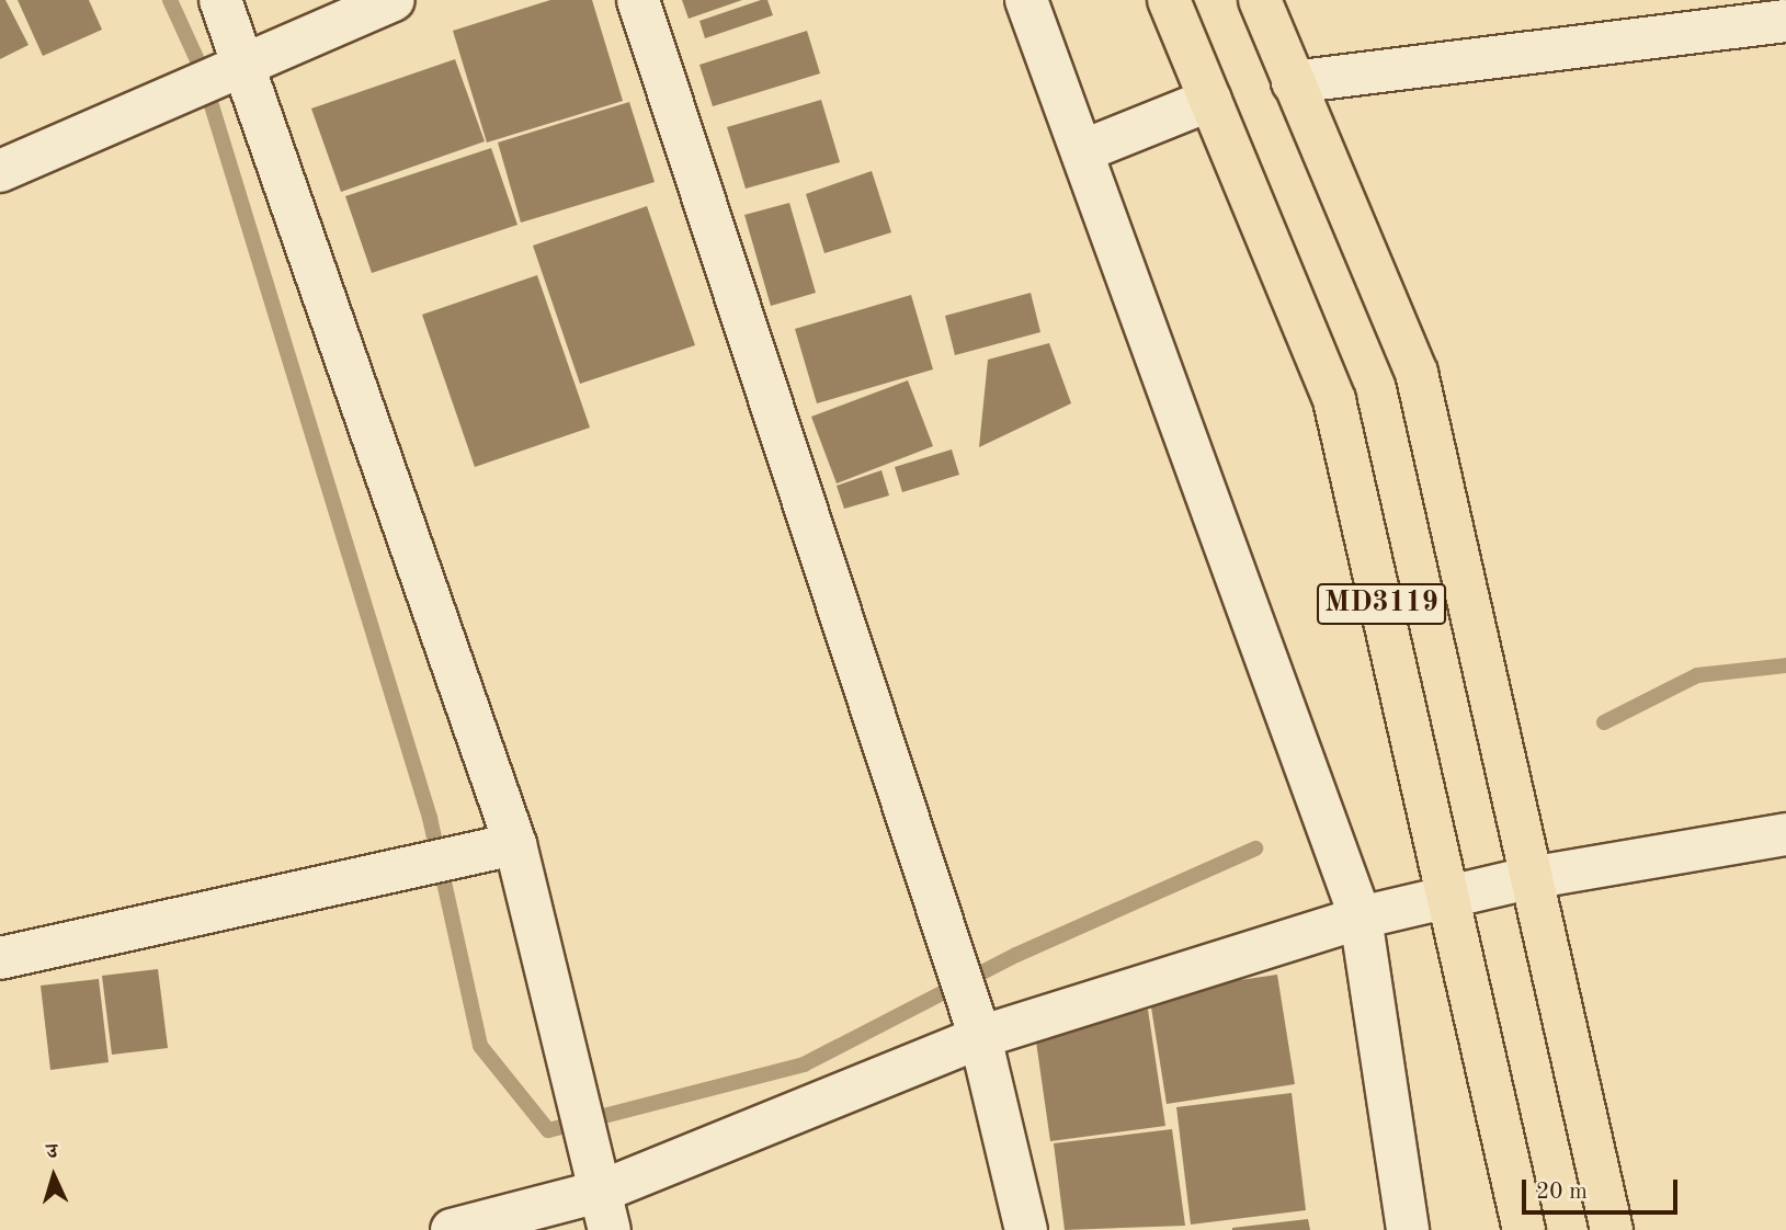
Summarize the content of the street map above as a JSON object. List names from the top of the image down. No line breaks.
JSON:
{"streets":{"main road":["MD3119"]},"scale_bar":"20 m","north":"top"}
